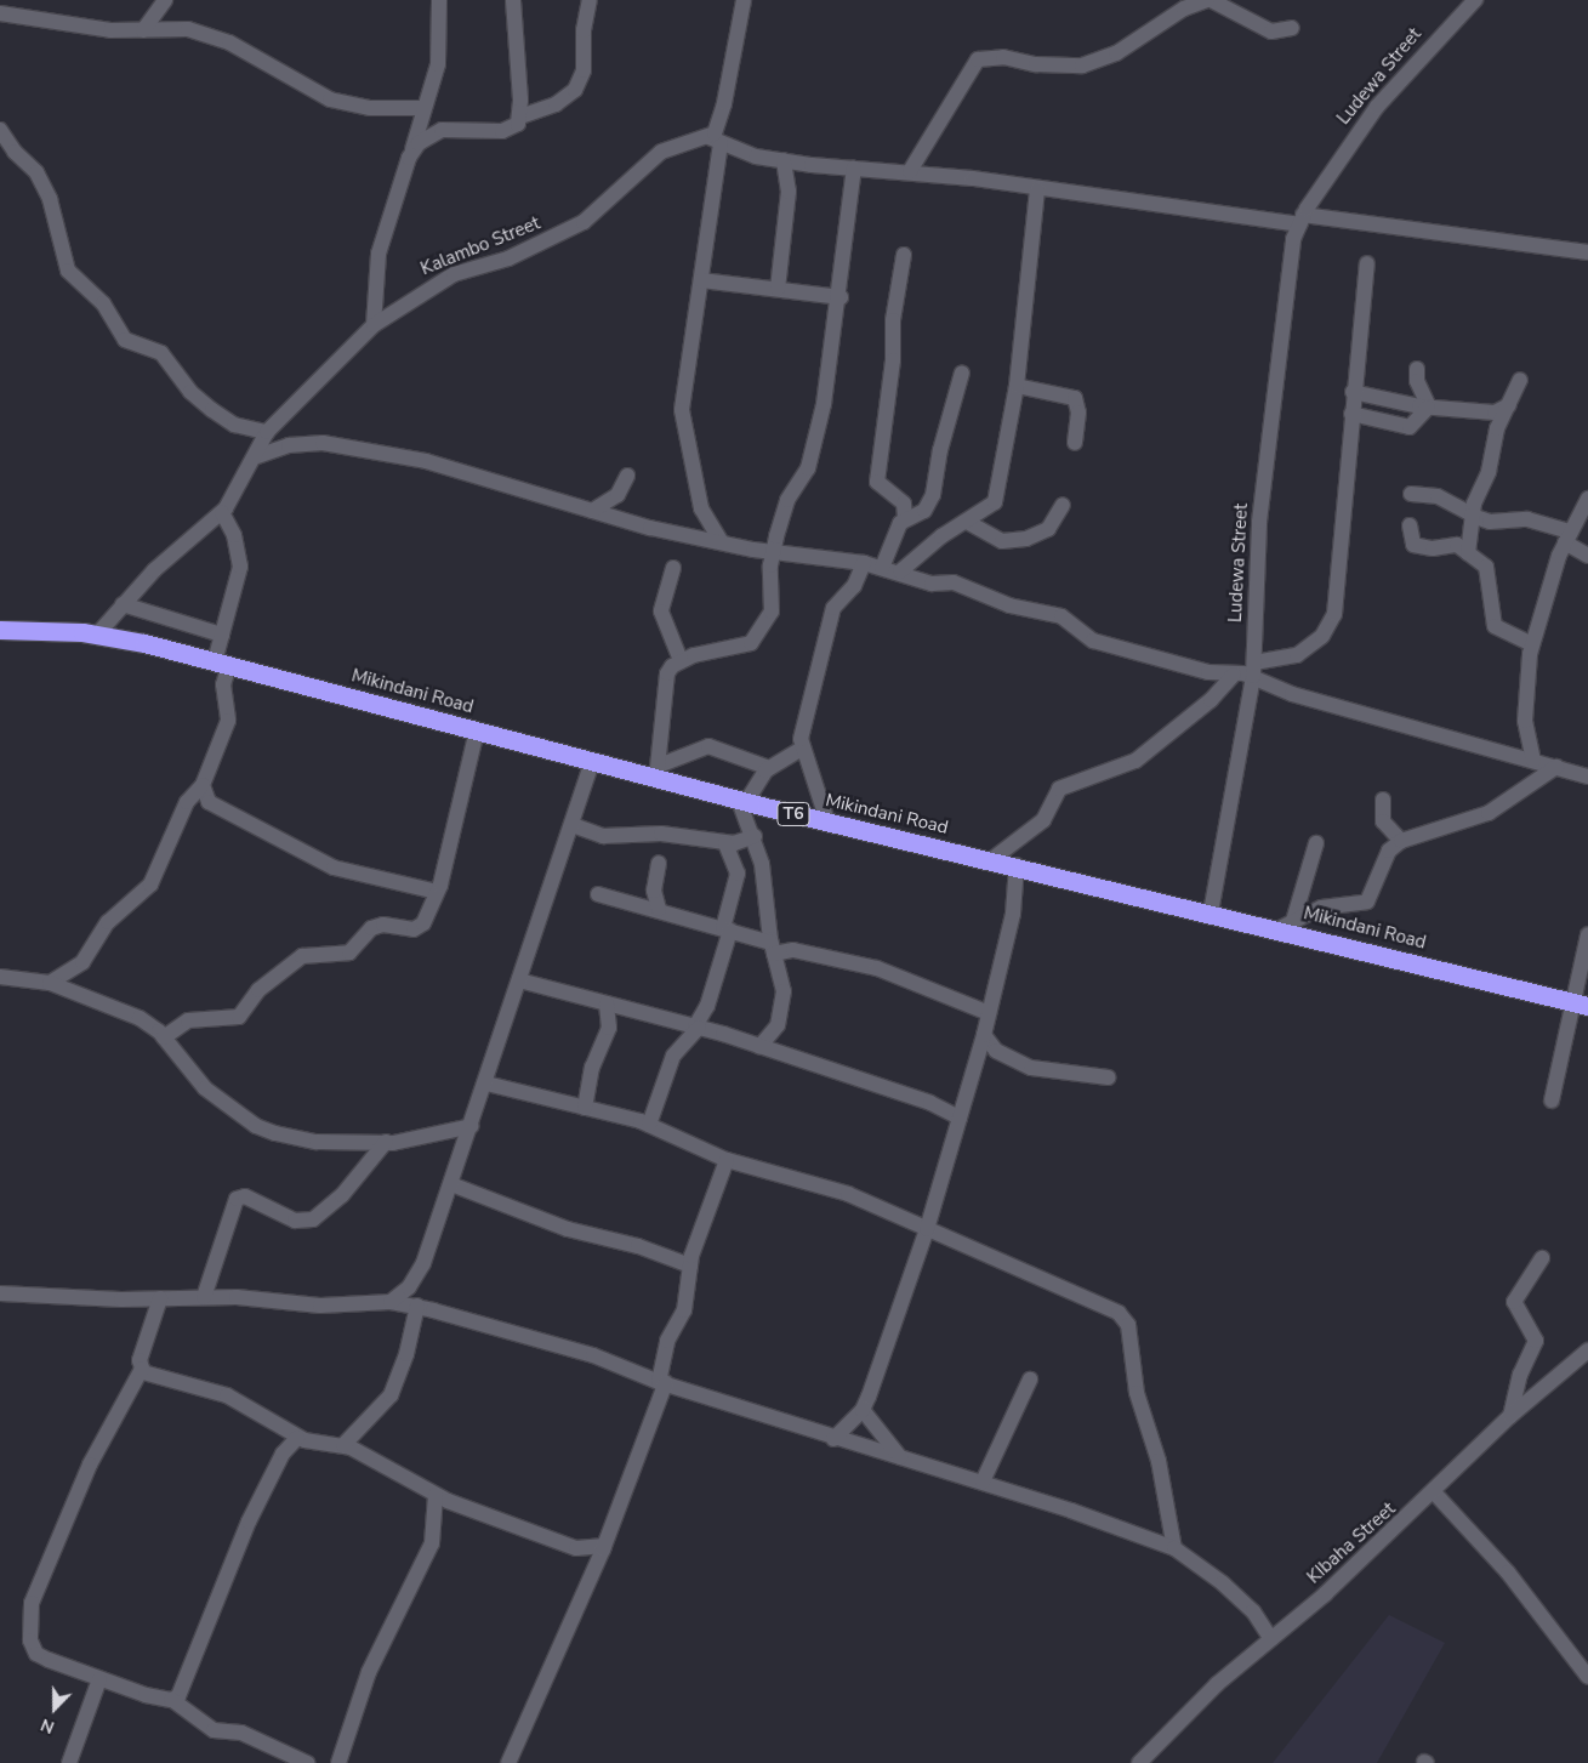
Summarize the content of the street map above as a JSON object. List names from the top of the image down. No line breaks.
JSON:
{"streets":{"highway":["Mikindani Road","T6"],"street":["Ludewa Street","Kalambo Street","KIbaha Street"]},"crossings":[["Ludewa Street","Mikindani Road"],["Kalambo Street","Mikindani Road"]],"north":"bottom"}
